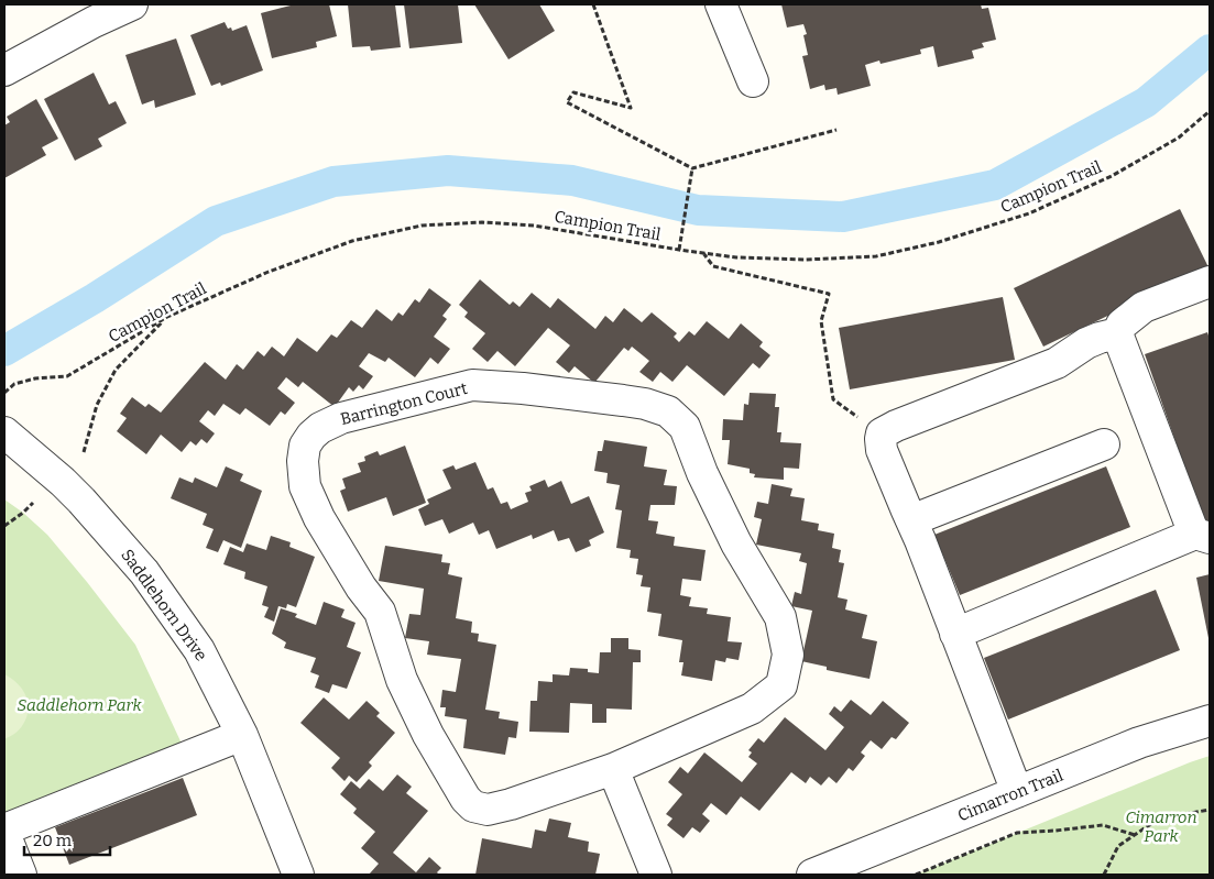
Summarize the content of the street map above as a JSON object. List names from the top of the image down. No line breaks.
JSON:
{"streets":{"street":["Barrington Court","Saddlehorn Drive","Cimarron Trail"],"path":["Campion Trail"]},"parks":["Saddlehorn Park","Cimarron Park"],"scale_bar":"20 m"}
